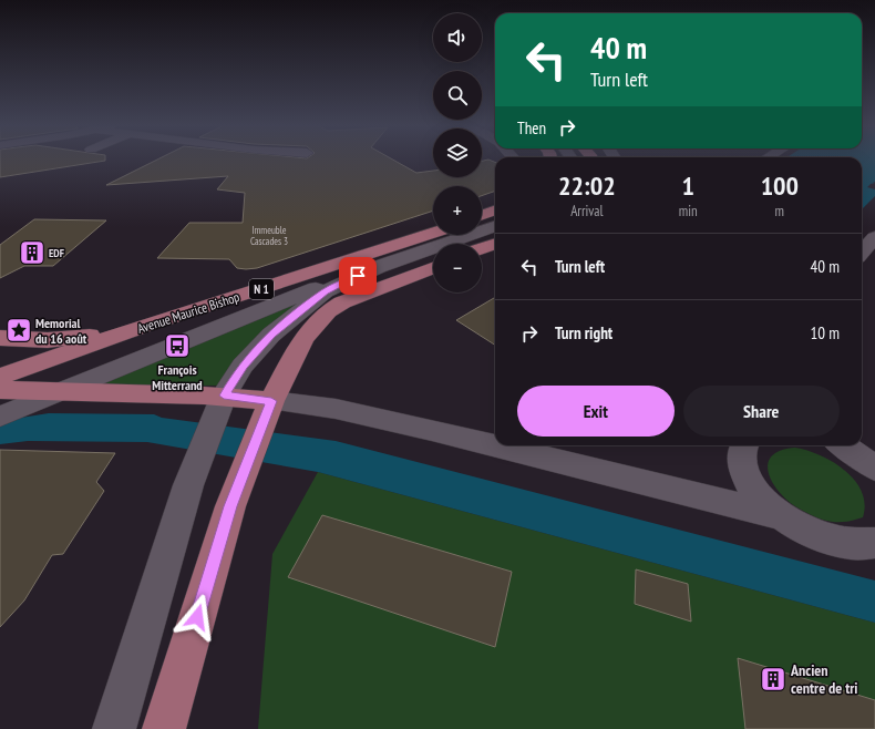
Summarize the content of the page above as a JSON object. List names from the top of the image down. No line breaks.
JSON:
{"streets":{"main road":["N 1","Avenue Maurice Bishop"]},"places":{"building":["EDF","Ancien centre de tri"],"place":["Memorial du 16 août"],"bus stop":["François Mitterrand"]},"house_numbers":["Immeuble Cascades 3"],"page":{"map_buttons":["+","−"],"turn":["40 m","Turn left"],"then":"Then","eta":["22:02","Arrival","1","min","100","m"],"list":[{"name":"Turn left","value":"40 m"},{"name":"Turn right","value":"10 m"}],"buttons":["Exit","Share"]}}
